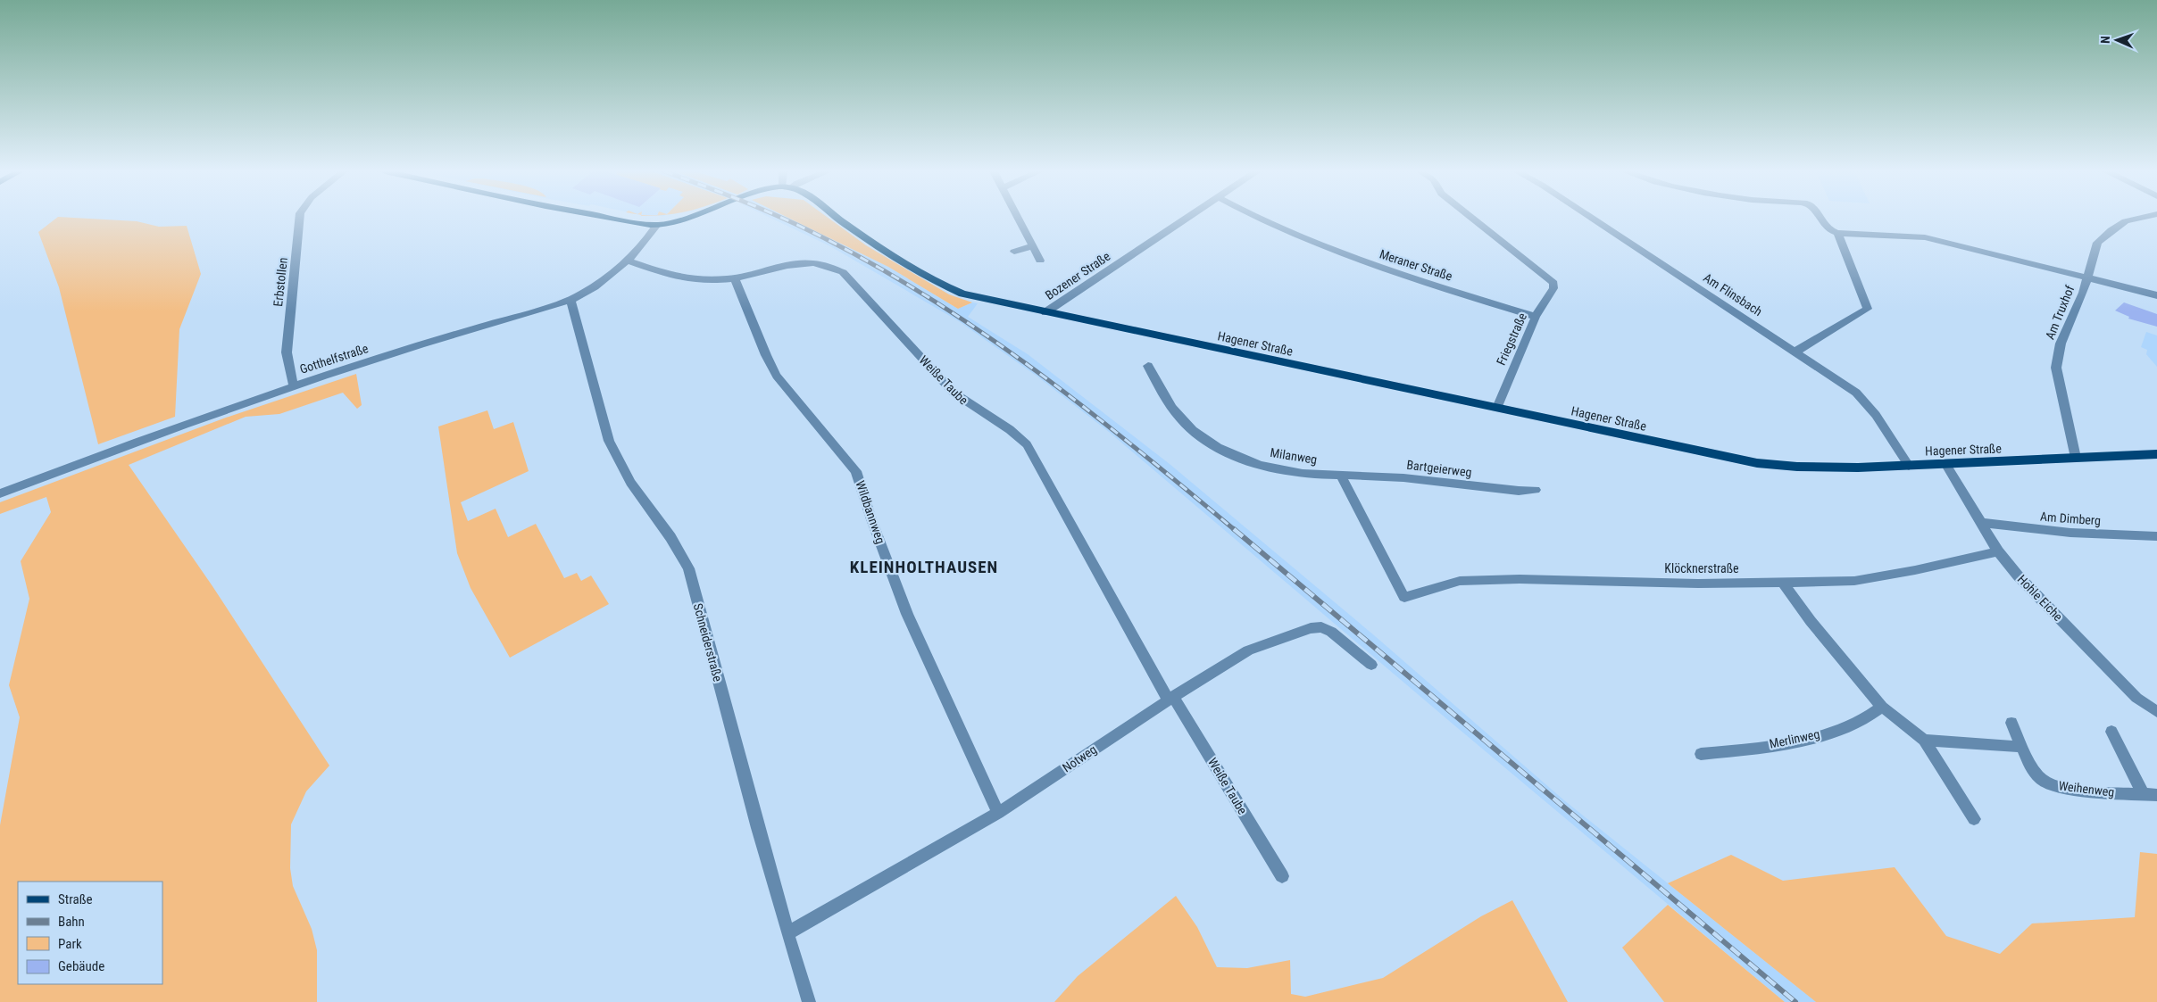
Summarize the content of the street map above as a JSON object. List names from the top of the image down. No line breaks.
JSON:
{"streets":{"main road":["Hagener Straße"],"street":["Meraner Straße","Bozener Straße","Erbstollen","Am Flinsbach","Am Truxhof","Friegstraße","Gotthelfstraße","Weiße Taube","Milanweg","Bartgeierweg","Wildbannweg","Am Dimberg","Klöcknerstraße","Hohle Eiche","Schneiderstraße","Merlinweg","Notweg","Weihenweg"]},"crossings":[["Meraner Straße","Friegstraße"],["Bozener Straße","Hagener Straße"],["Erbstollen","Gotthelfstraße"],["Am Flinsbach","Hagener Straße"],["Am Truxhof","Hagener Straße"],["Friegstraße","Hagener Straße"],["Hagener Straße","Hohle Eiche"],["Gotthelfstraße","Weiße Taube"],["Gotthelfstraße","Schneiderstraße"],["Weiße Taube","Wildbannweg"],["Weiße Taube","Notweg"],["Milanweg","Bartgeierweg"],["Milanweg","Klöcknerstraße"],["Bartgeierweg","Klöcknerstraße"],["Wildbannweg","Notweg"],["Am Dimberg","Hohle Eiche"],["Klöcknerstraße","Hohle Eiche"],["Schneiderstraße","Notweg"]],"districts":["KLEINHOLTHAUSEN"],"legend":["Straße","Bahn","Park","Gebäude"],"north":"left"}
